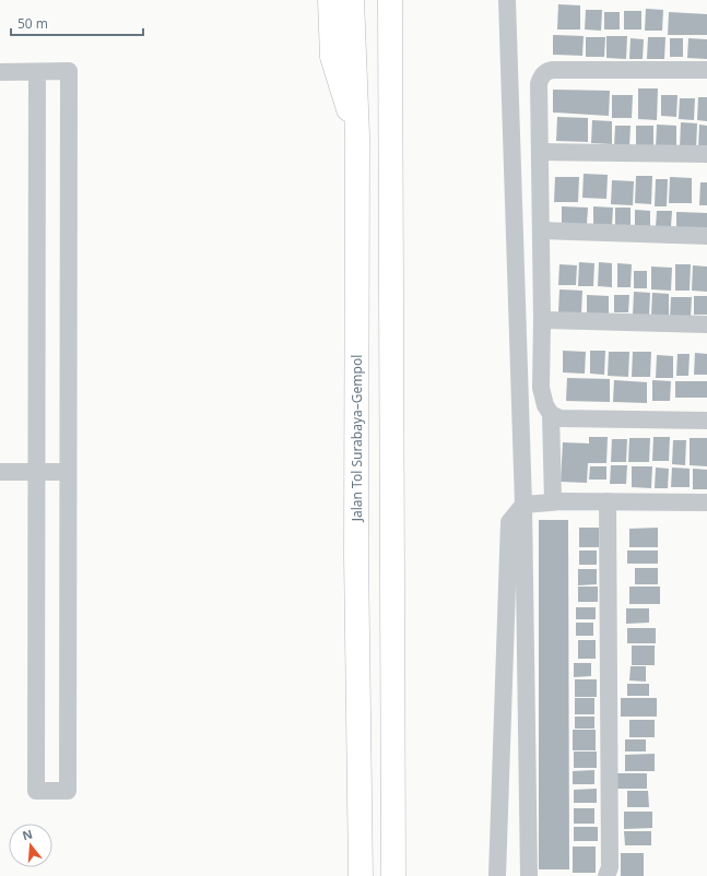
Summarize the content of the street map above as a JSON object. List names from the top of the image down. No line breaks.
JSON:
{"streets":{"highway":["Jalan Tol Surabaya–Gempol"]},"scale_bar":"50 m","north":"top"}
